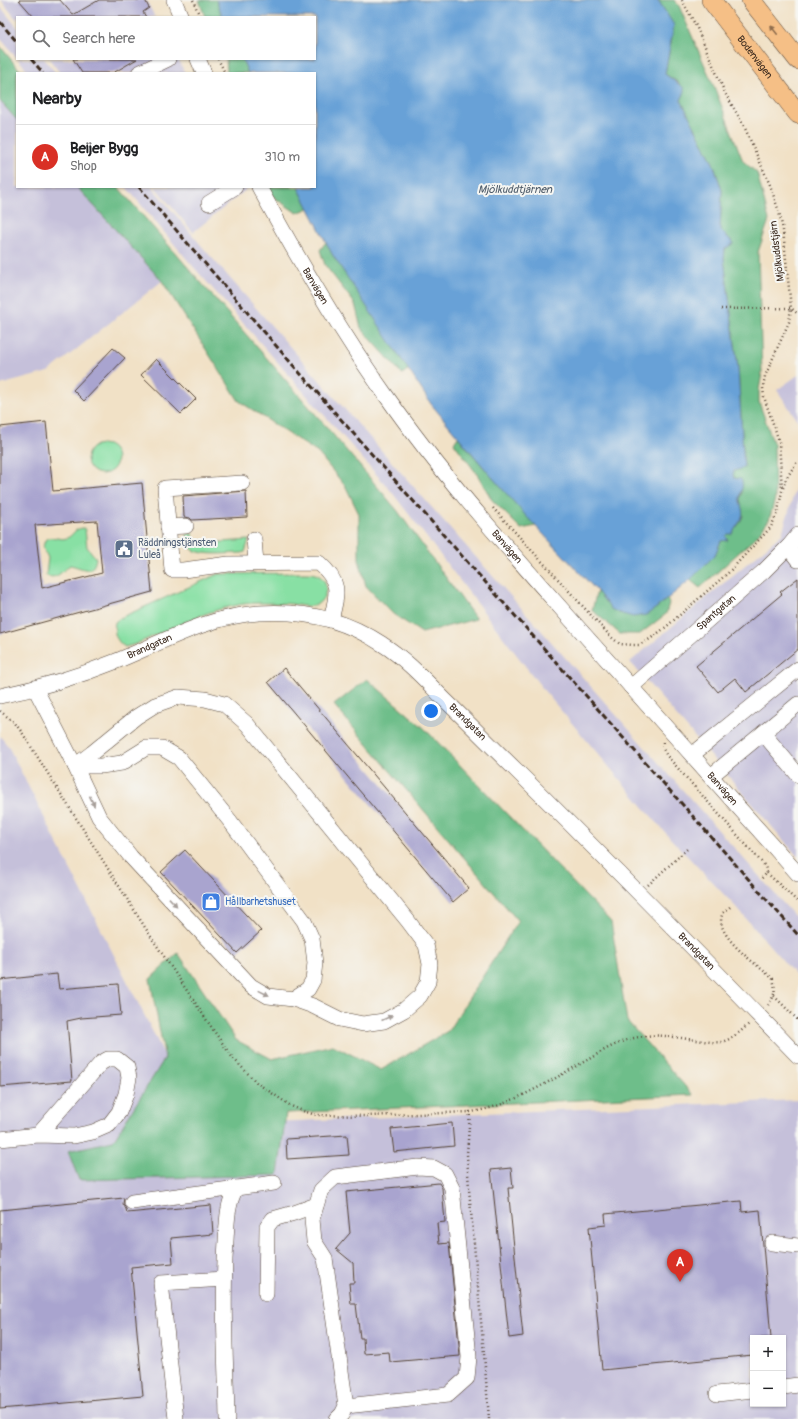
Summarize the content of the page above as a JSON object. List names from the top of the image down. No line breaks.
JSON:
{"streets":{"main road":["Bodenvägen"],"street":["Banvägen","Spantgatan","Brandgatan"],"path":["Mjölkuddstjärn"]},"crossings":[["Banvägen","Spantgatan"]],"water":["Mjölkuddtjärnen"],"places":{"public building":["Räddningstjänsten Luleå"],"shop":["Hållbarhetshuset"]},"page":{"search":"Search here","heading":"Nearby","list":[{"mark":"A","name":"Beijer Bygg","note":"Shop","value":"310 m"}],"pins":"A","map_buttons":["+","−"]}}
